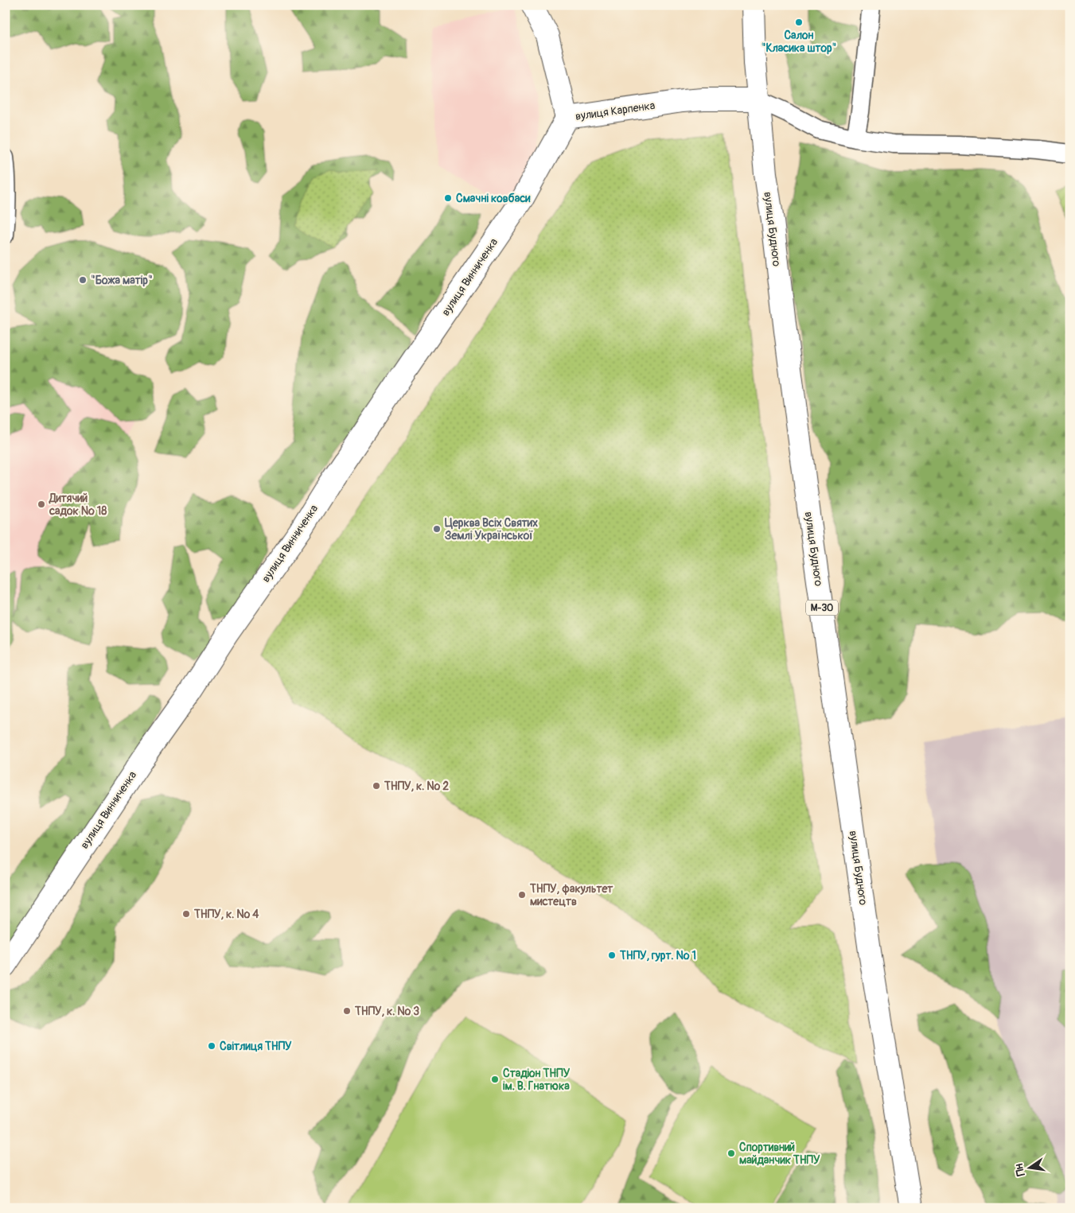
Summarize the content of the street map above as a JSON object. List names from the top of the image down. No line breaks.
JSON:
{"streets":{"main road":["вулиця Карпенка","вулиця Будного","вулиця Винниченка","М-30"]},"crossings":[["вулиця Карпенка","вулиця Будного"],["вулиця Карпенка","вулиця Винниченка"]],"places":["Салон \"Класика штор\"","Смачні ковбаси","\"Божа матір\"","Дитячий садок № 18","Церква Всіх Святих Землі Української","ТНПУ, к. № 2","ТНПУ, факультет мистецтв","ТНПУ, к. № 4","ТНПУ, гурт. № 1","ТНПУ, к. № 3","Світлиця ТНПУ","Стадіон ТНПУ ім. В. Гнатюка","Спортивний майданчик ТНПУ"],"north":"left"}
